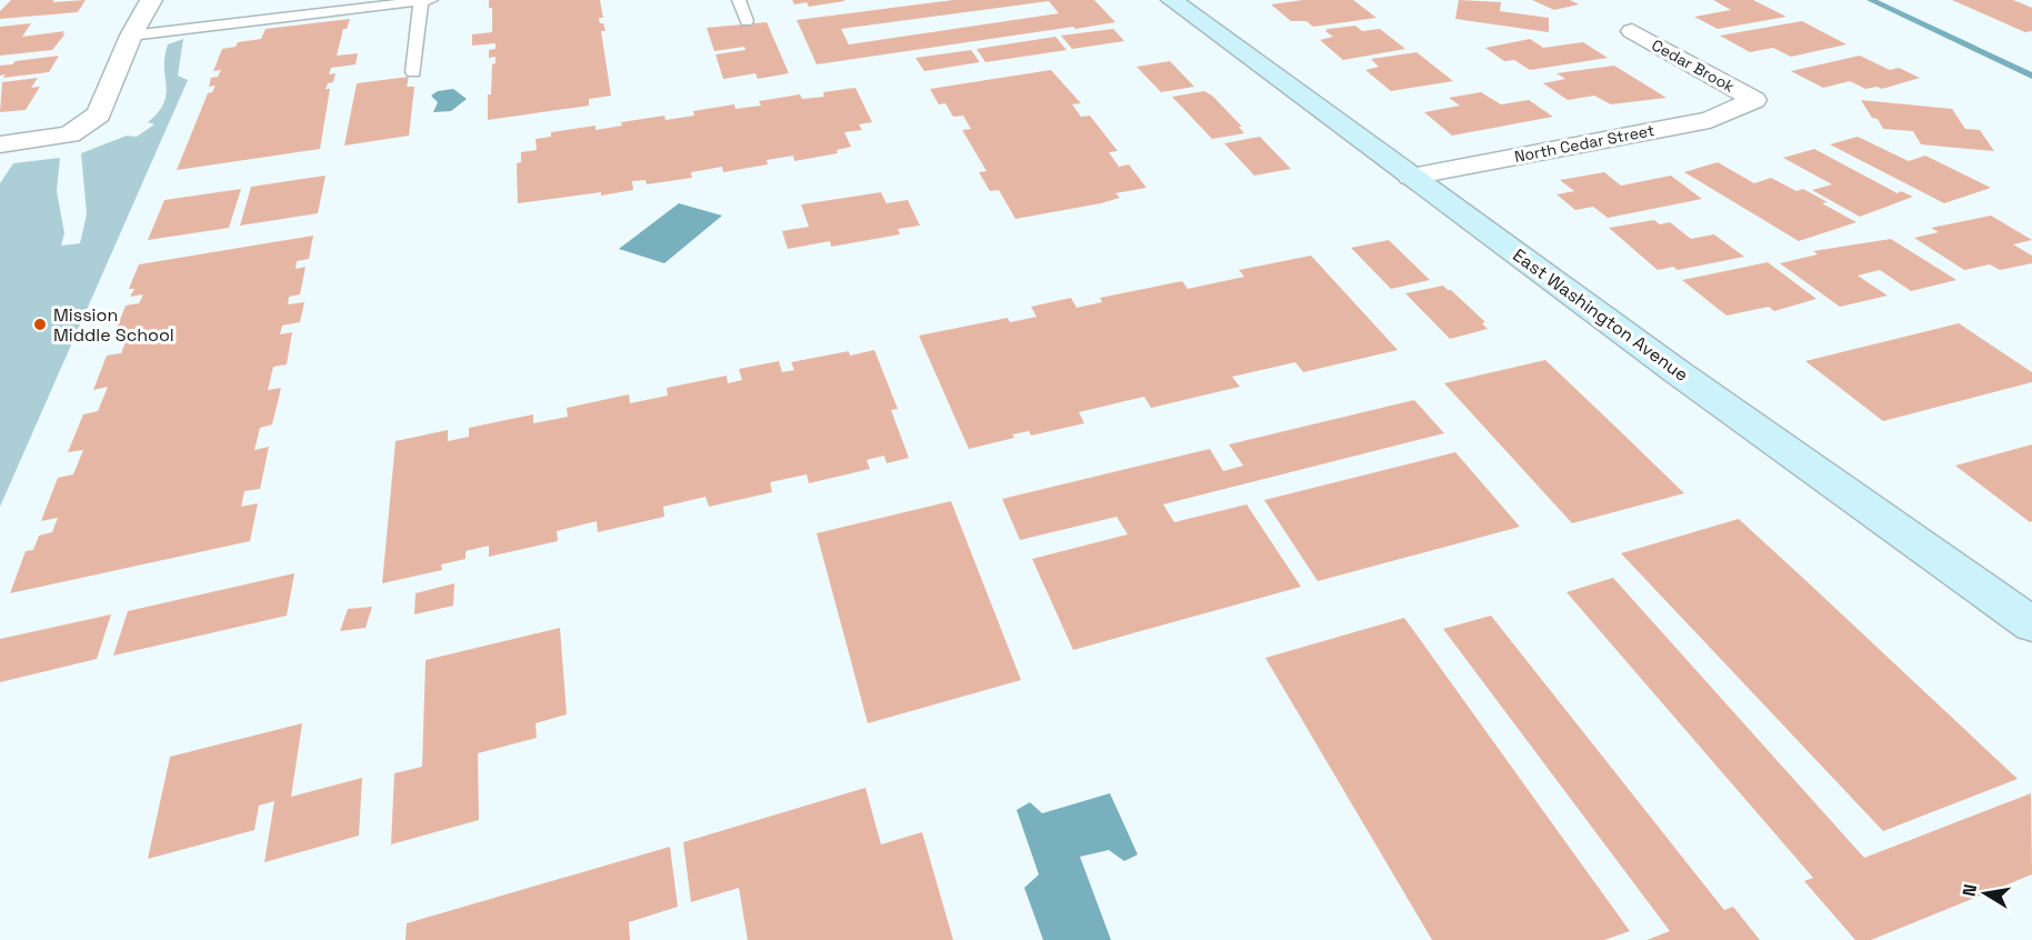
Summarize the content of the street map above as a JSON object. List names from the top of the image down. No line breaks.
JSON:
{"streets":{"main road":["East Washington Avenue"],"street":["Cedar Brook","North Cedar Street"]},"crossings":[["Cedar Brook","North Cedar Street"],["North Cedar Street","East Washington Avenue"]],"places":["Mission Middle School"],"north":"left"}
